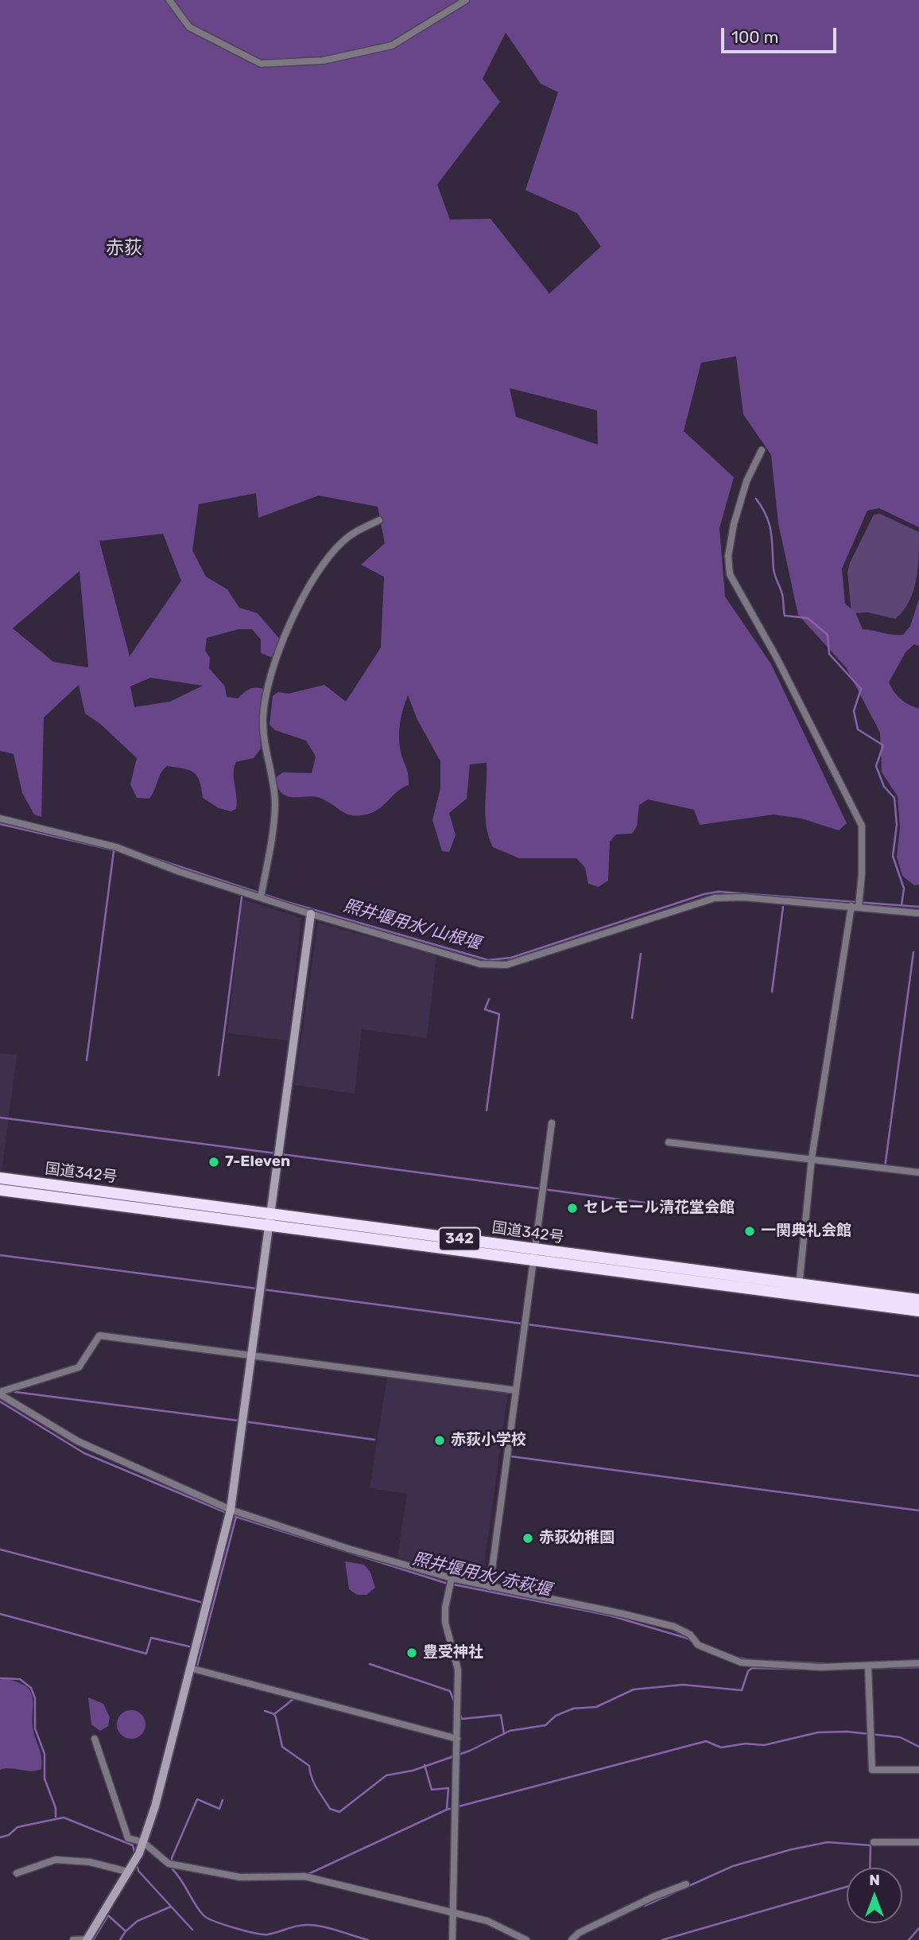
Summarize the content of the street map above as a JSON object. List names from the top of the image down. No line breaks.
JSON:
{"streets":{"highway":["国道342号","342"]},"districts":["赤荻"],"water":["照井堰用水/山根堰","照井堰用水/赤萩堰"],"places":["7-Eleven","セレモール清花堂会館","一関典礼会館","赤荻小学校","赤荻幼稚園","豊受神社"],"scale_bar":"100 m","north":"top"}
